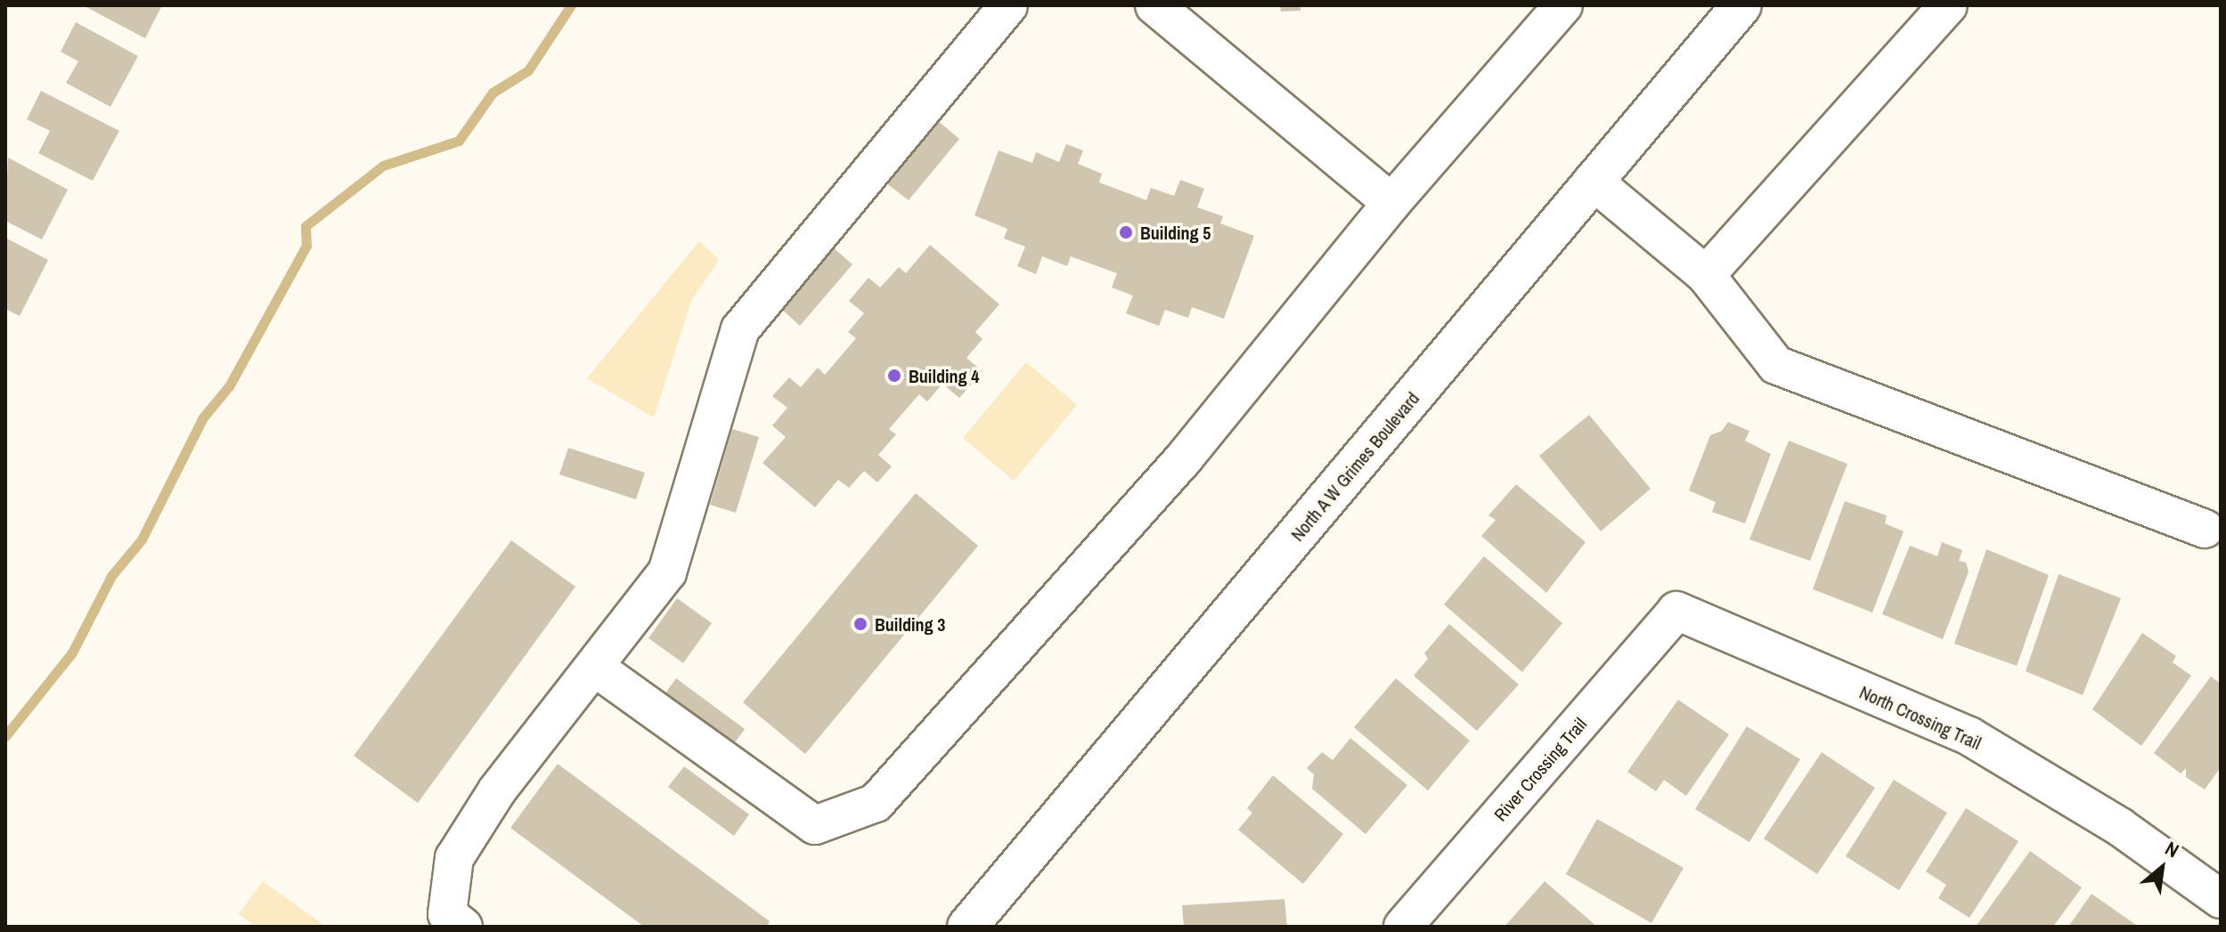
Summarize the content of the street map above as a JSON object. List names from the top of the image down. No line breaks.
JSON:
{"streets":{"main road":["North A W Grimes Boulevard"],"street":["North Crossing Trail","River Crossing Trail"]},"crossings":[["North Crossing Trail","River Crossing Trail"]],"places":["Building 5","Building 4","Building 3"],"north":"top right"}
